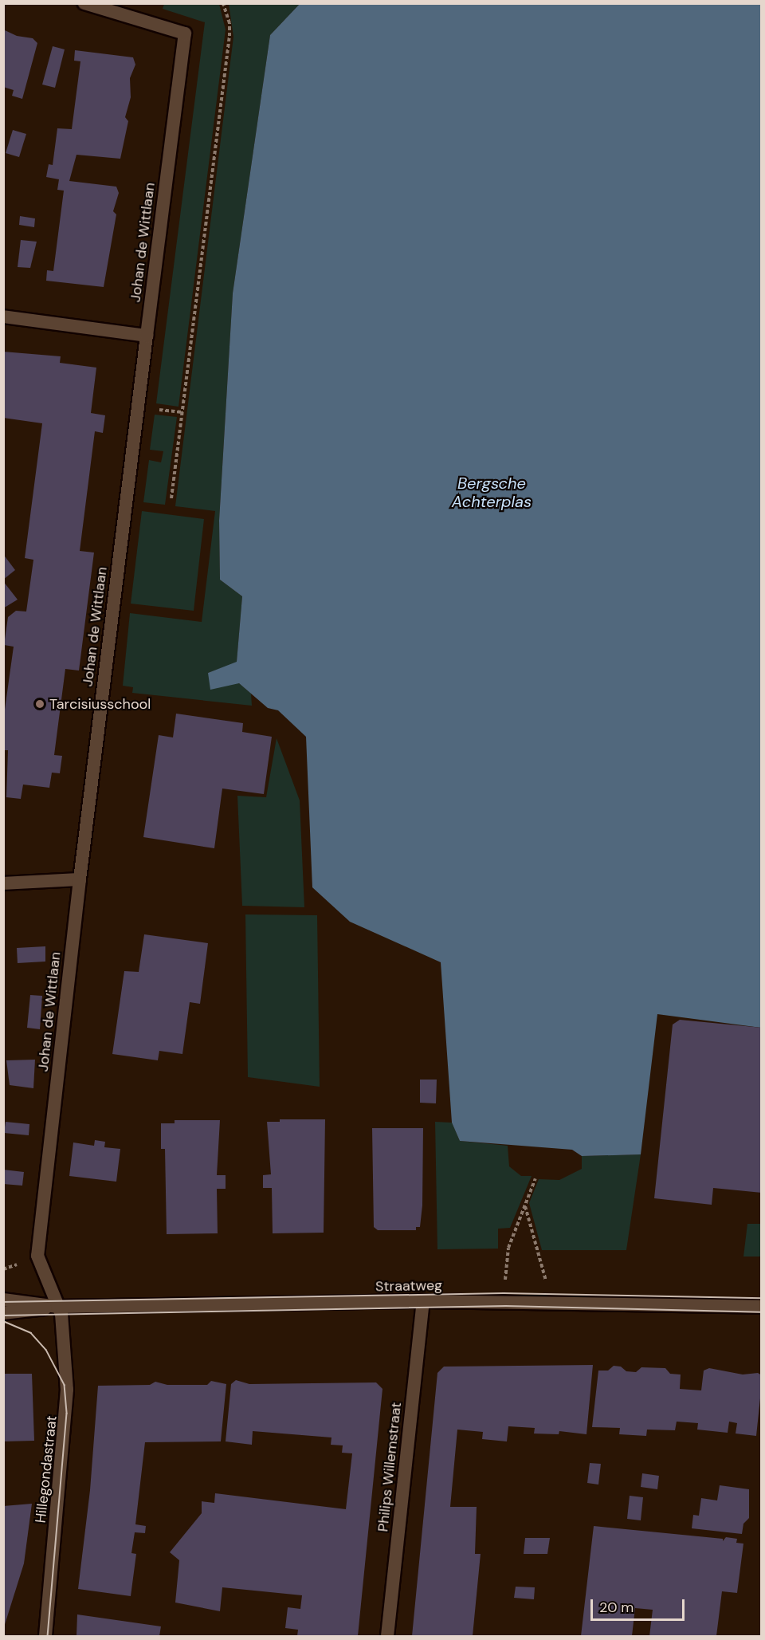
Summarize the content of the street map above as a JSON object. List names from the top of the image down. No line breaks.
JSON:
{"streets":{"street":["Johan de Wittlaan","Straatweg","Philips Willemstraat","Hillegondastraat"]},"crossings":[["Johan de Wittlaan","Straatweg"],["Johan de Wittlaan","Hillegondastraat"],["Straatweg","Philips Willemstraat"],["Straatweg","Hillegondastraat"]],"water":["Bergsche Achterplas"],"places":["Tarcisiusschool"],"scale_bar":"20 m"}
